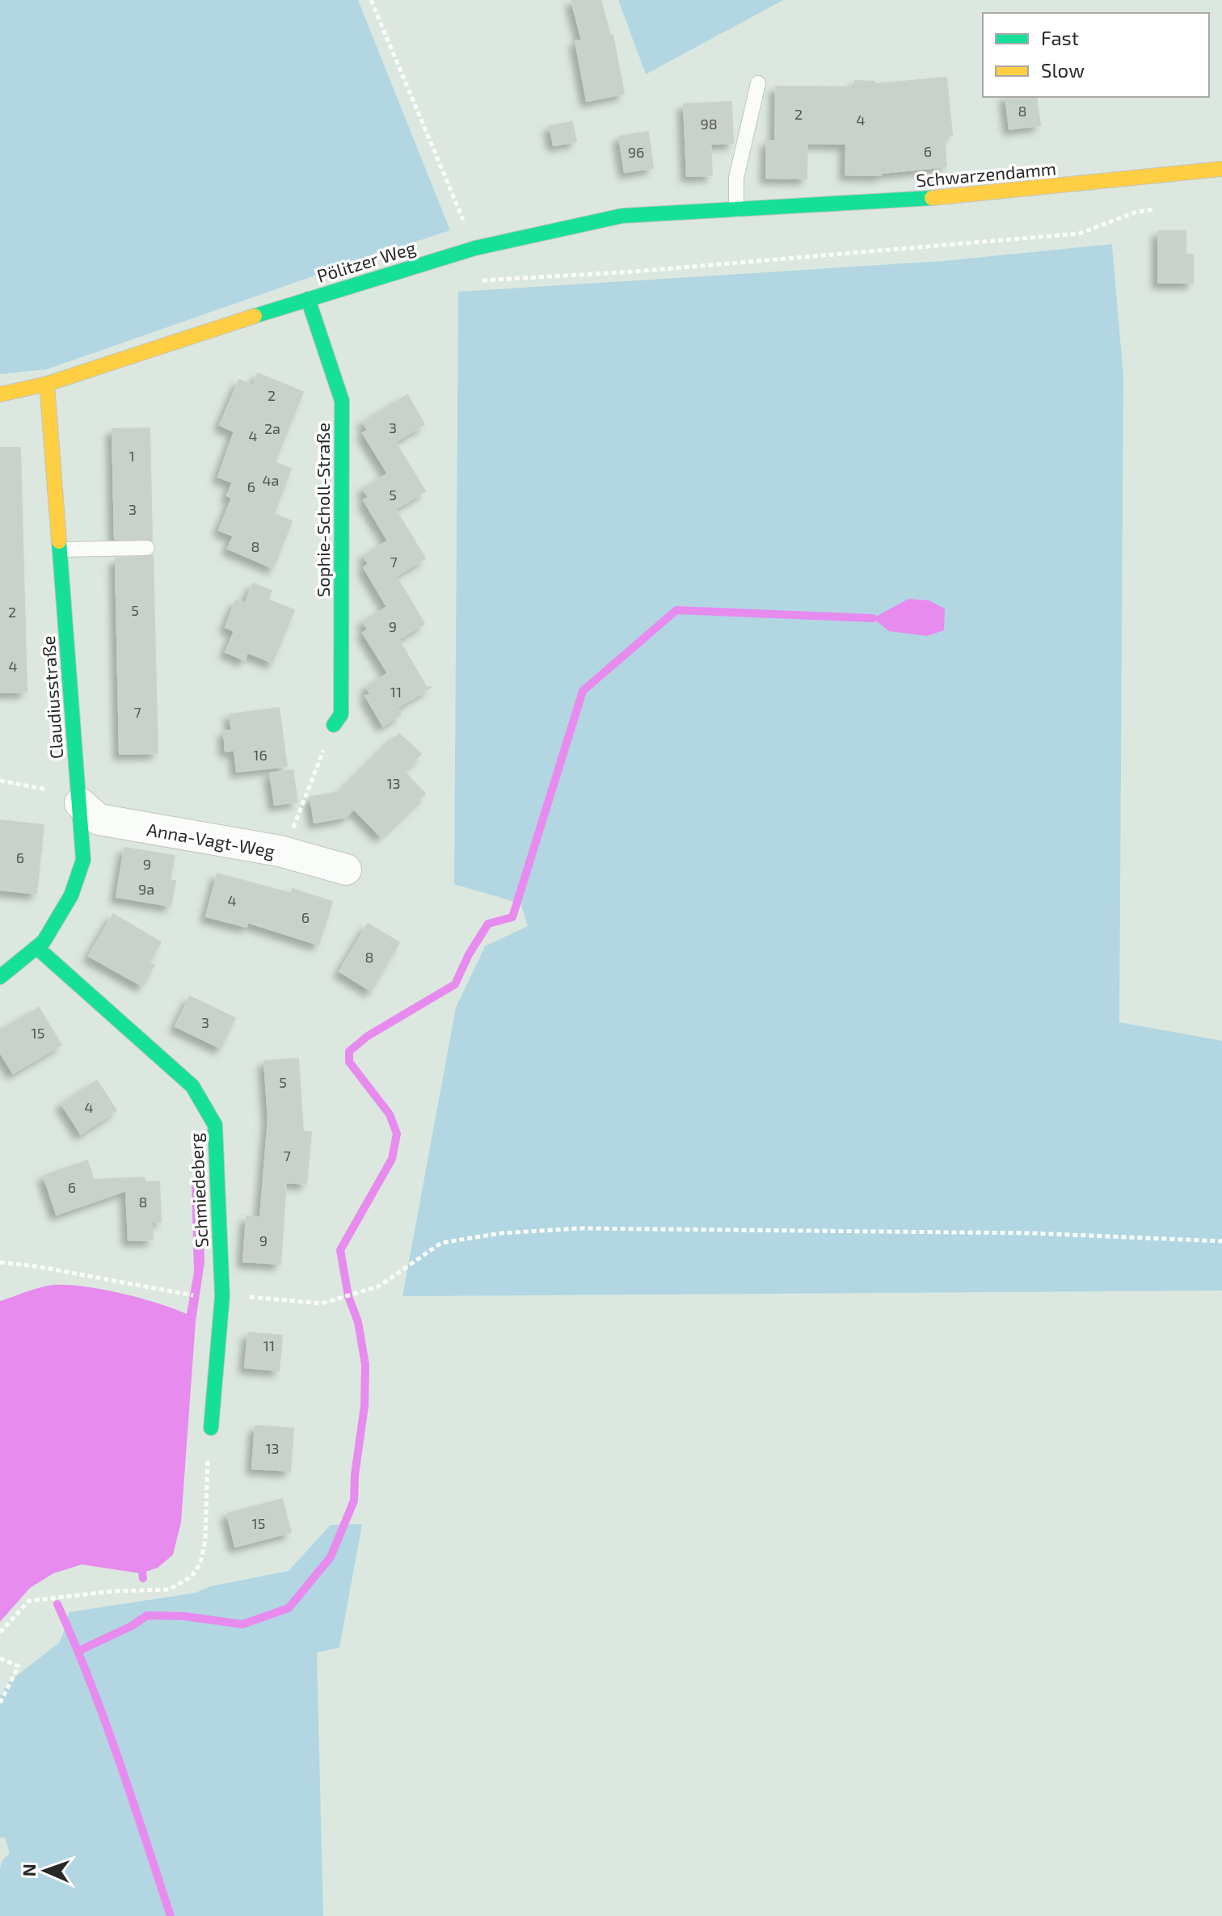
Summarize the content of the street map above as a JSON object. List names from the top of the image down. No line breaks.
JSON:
{"streets":{"street":["Schwarzendamm","Pölitzer Weg","Sophie-Scholl-Straße","Claudiusstraße","Anna-Vagt-Weg","Schmiedeberg"]},"crossings":[["Schwarzendamm","Pölitzer Weg"],["Pölitzer Weg","Sophie-Scholl-Straße"],["Pölitzer Weg","Claudiusstraße"],["Claudiusstraße","Anna-Vagt-Weg"],["Claudiusstraße","Schmiedeberg"]],"house_numbers":["8","2","4","98","6","96","2","3","2a","4","1","4a","6","5","3","8","7","5","2","9","4","11","7","16","13","6","9","9a","4","6","8","3","15","5","4","7","6","8","9","11","13","15"],"legend":["Fast","Slow"],"north":"left"}
